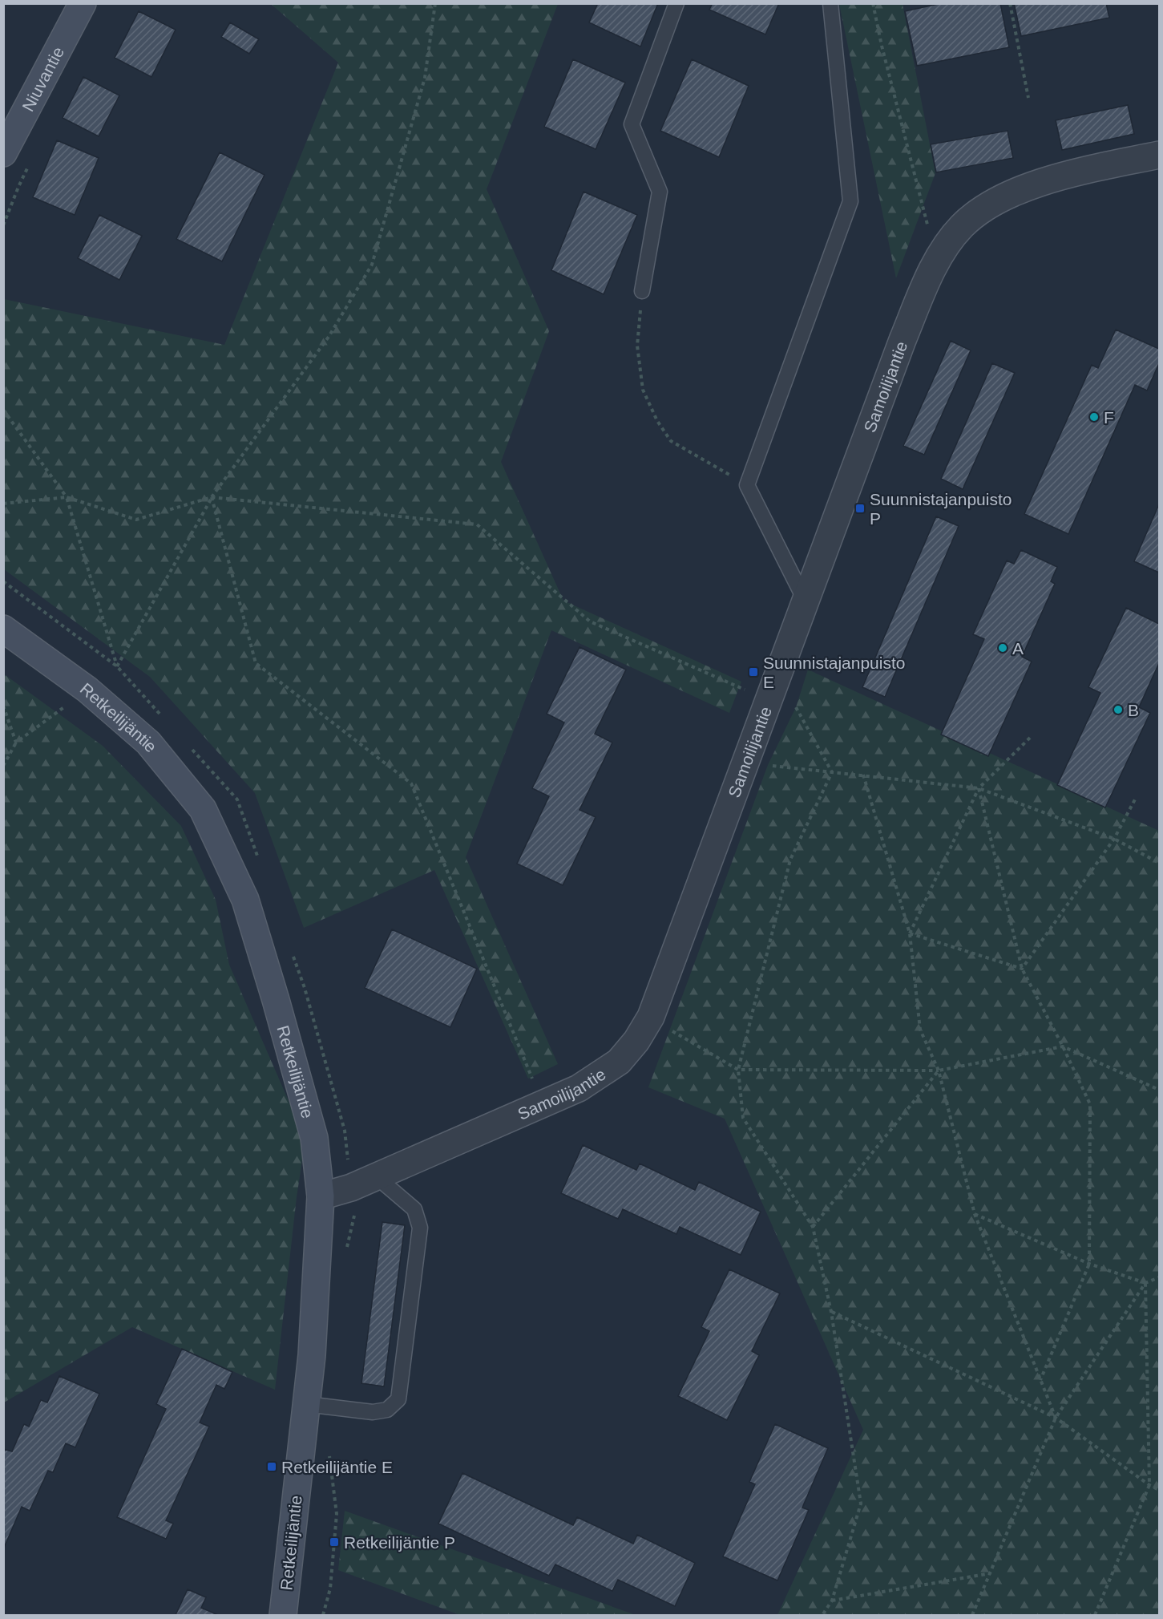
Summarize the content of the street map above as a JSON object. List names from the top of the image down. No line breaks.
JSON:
{"streets":{"street":["Niuvantie","Samoilijantie","Retkeilijäntie"]},"crossings":[["Samoilijantie","Retkeilijäntie"]],"places":{"other":["F","A","B"],"transit":["Suunnistajanpuisto P","Suunnistajanpuisto E","Retkeilijäntie E","Retkeilijäntie P"]}}
